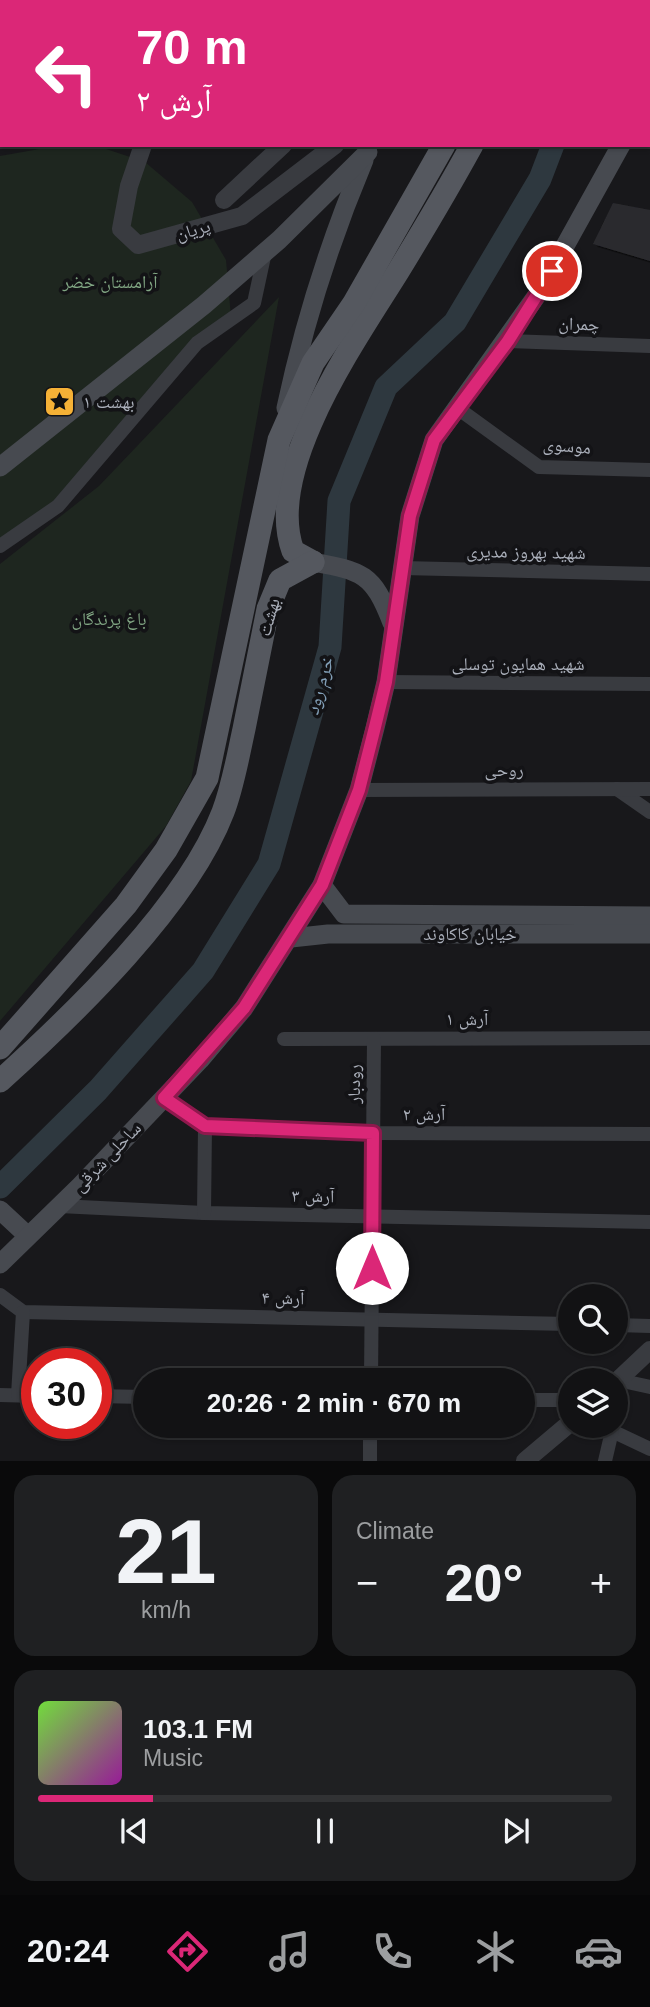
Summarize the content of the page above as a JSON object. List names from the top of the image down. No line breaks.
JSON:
{"streets":{"main road":["بهشت","خیابان کاکاوند","ساحلی شرقی"],"street":["پریان","چمران","موسوی","شهید بهروز مدیری","شهید همایون توسلی","روحی","آرش ۱","رودبار","آرش ۲","آرش ۳","آرش ۴"]},"crossings":[["چمران","ساحلی شرقی"],["موسوی","ساحلی شرقی"],["شهید بهروز مدیری","ساحلی شرقی"],["شهید همایون توسلی","ساحلی شرقی"],["روحی","ساحلی شرقی"],["خیابان کاکاوند","ساحلی شرقی"],["آرش ۱","رودبار"],["رودبار","آرش ۲"],["رودبار","آرش ۳"],["رودبار","آرش ۴"],["ساحلی شرقی","آرش ۳"]],"water":["خرم رود"],"parks":["آرامستان خضر","باغ پرندگان"],"places":{"place":["بهشت ۱"]},"page":{"turn":["70 m","آرش ۲"],"limit":"30","trip":"20:26 · 2 min · 670 m","tile":[["21","km/h"],"Climate"],"heat":["−","20°","+"],"song":["103.1 FM","Music"],"tabs":"20:24"}}
